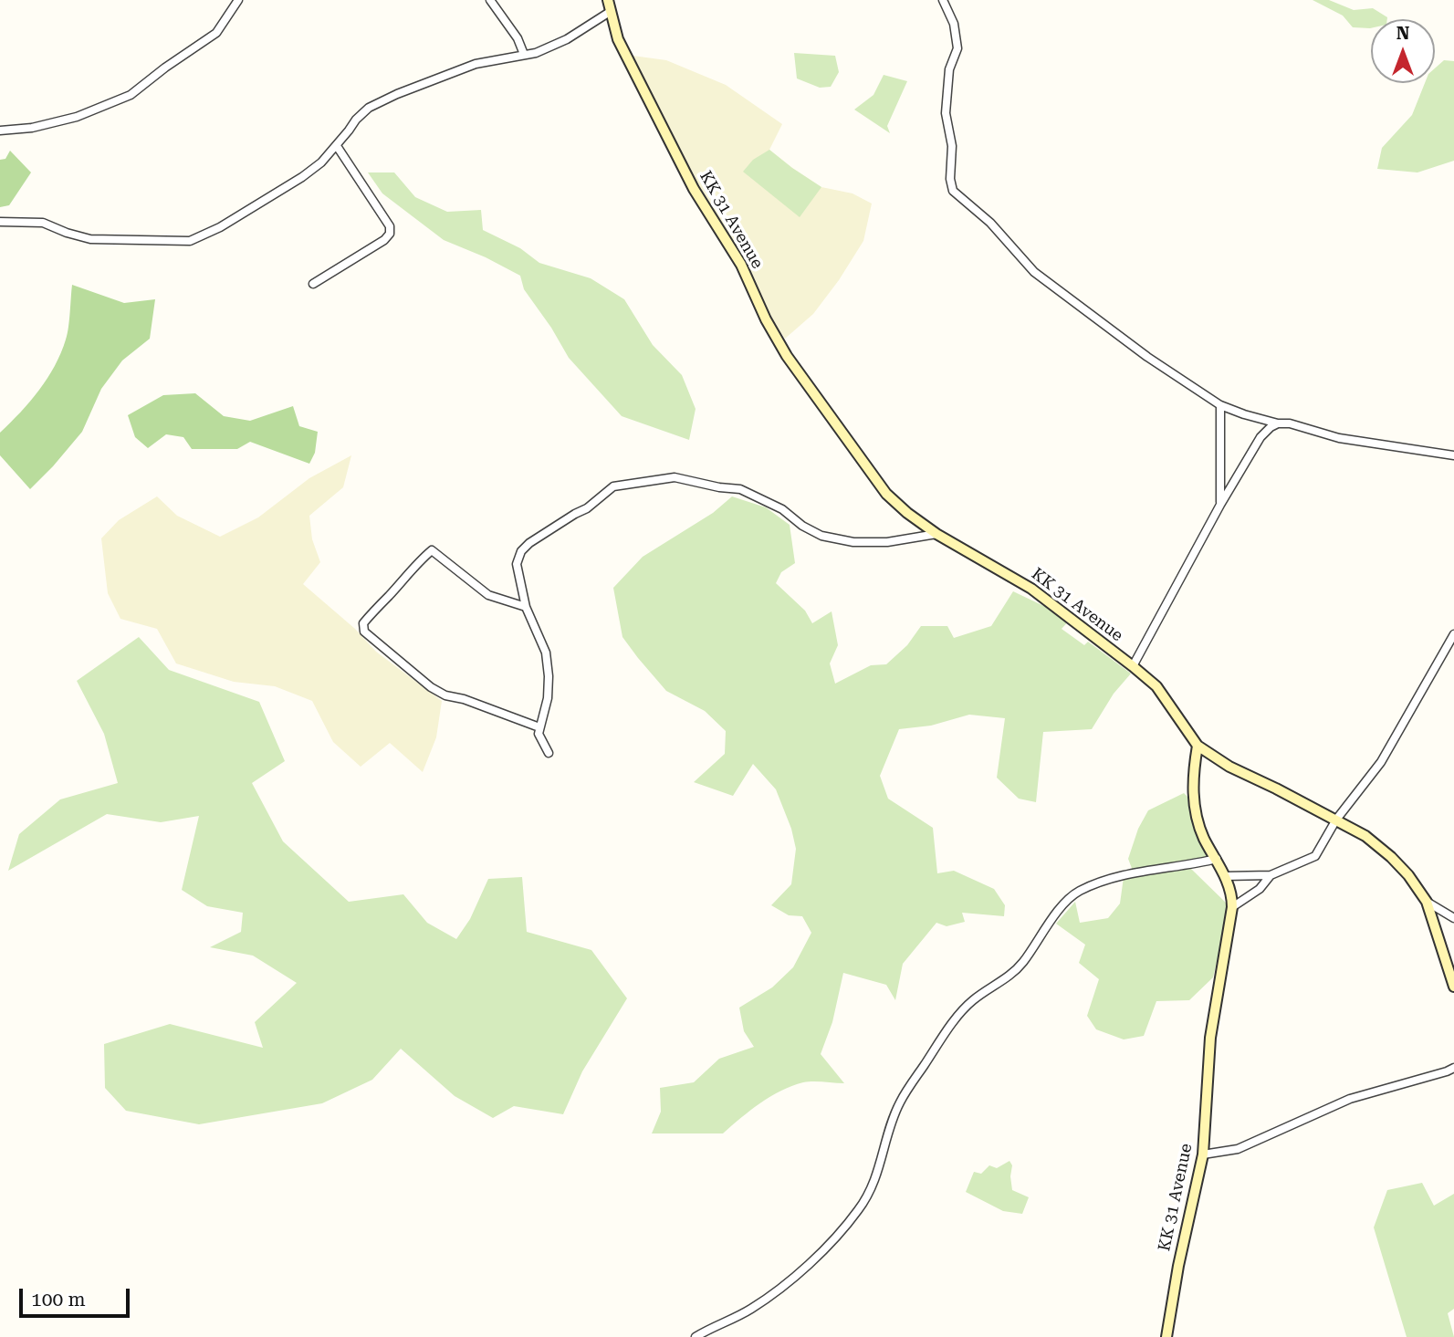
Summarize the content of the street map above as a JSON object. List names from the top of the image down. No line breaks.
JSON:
{"streets":{"main road":["KK 31 Avenue"]},"scale_bar":"100 m","north":"top"}
